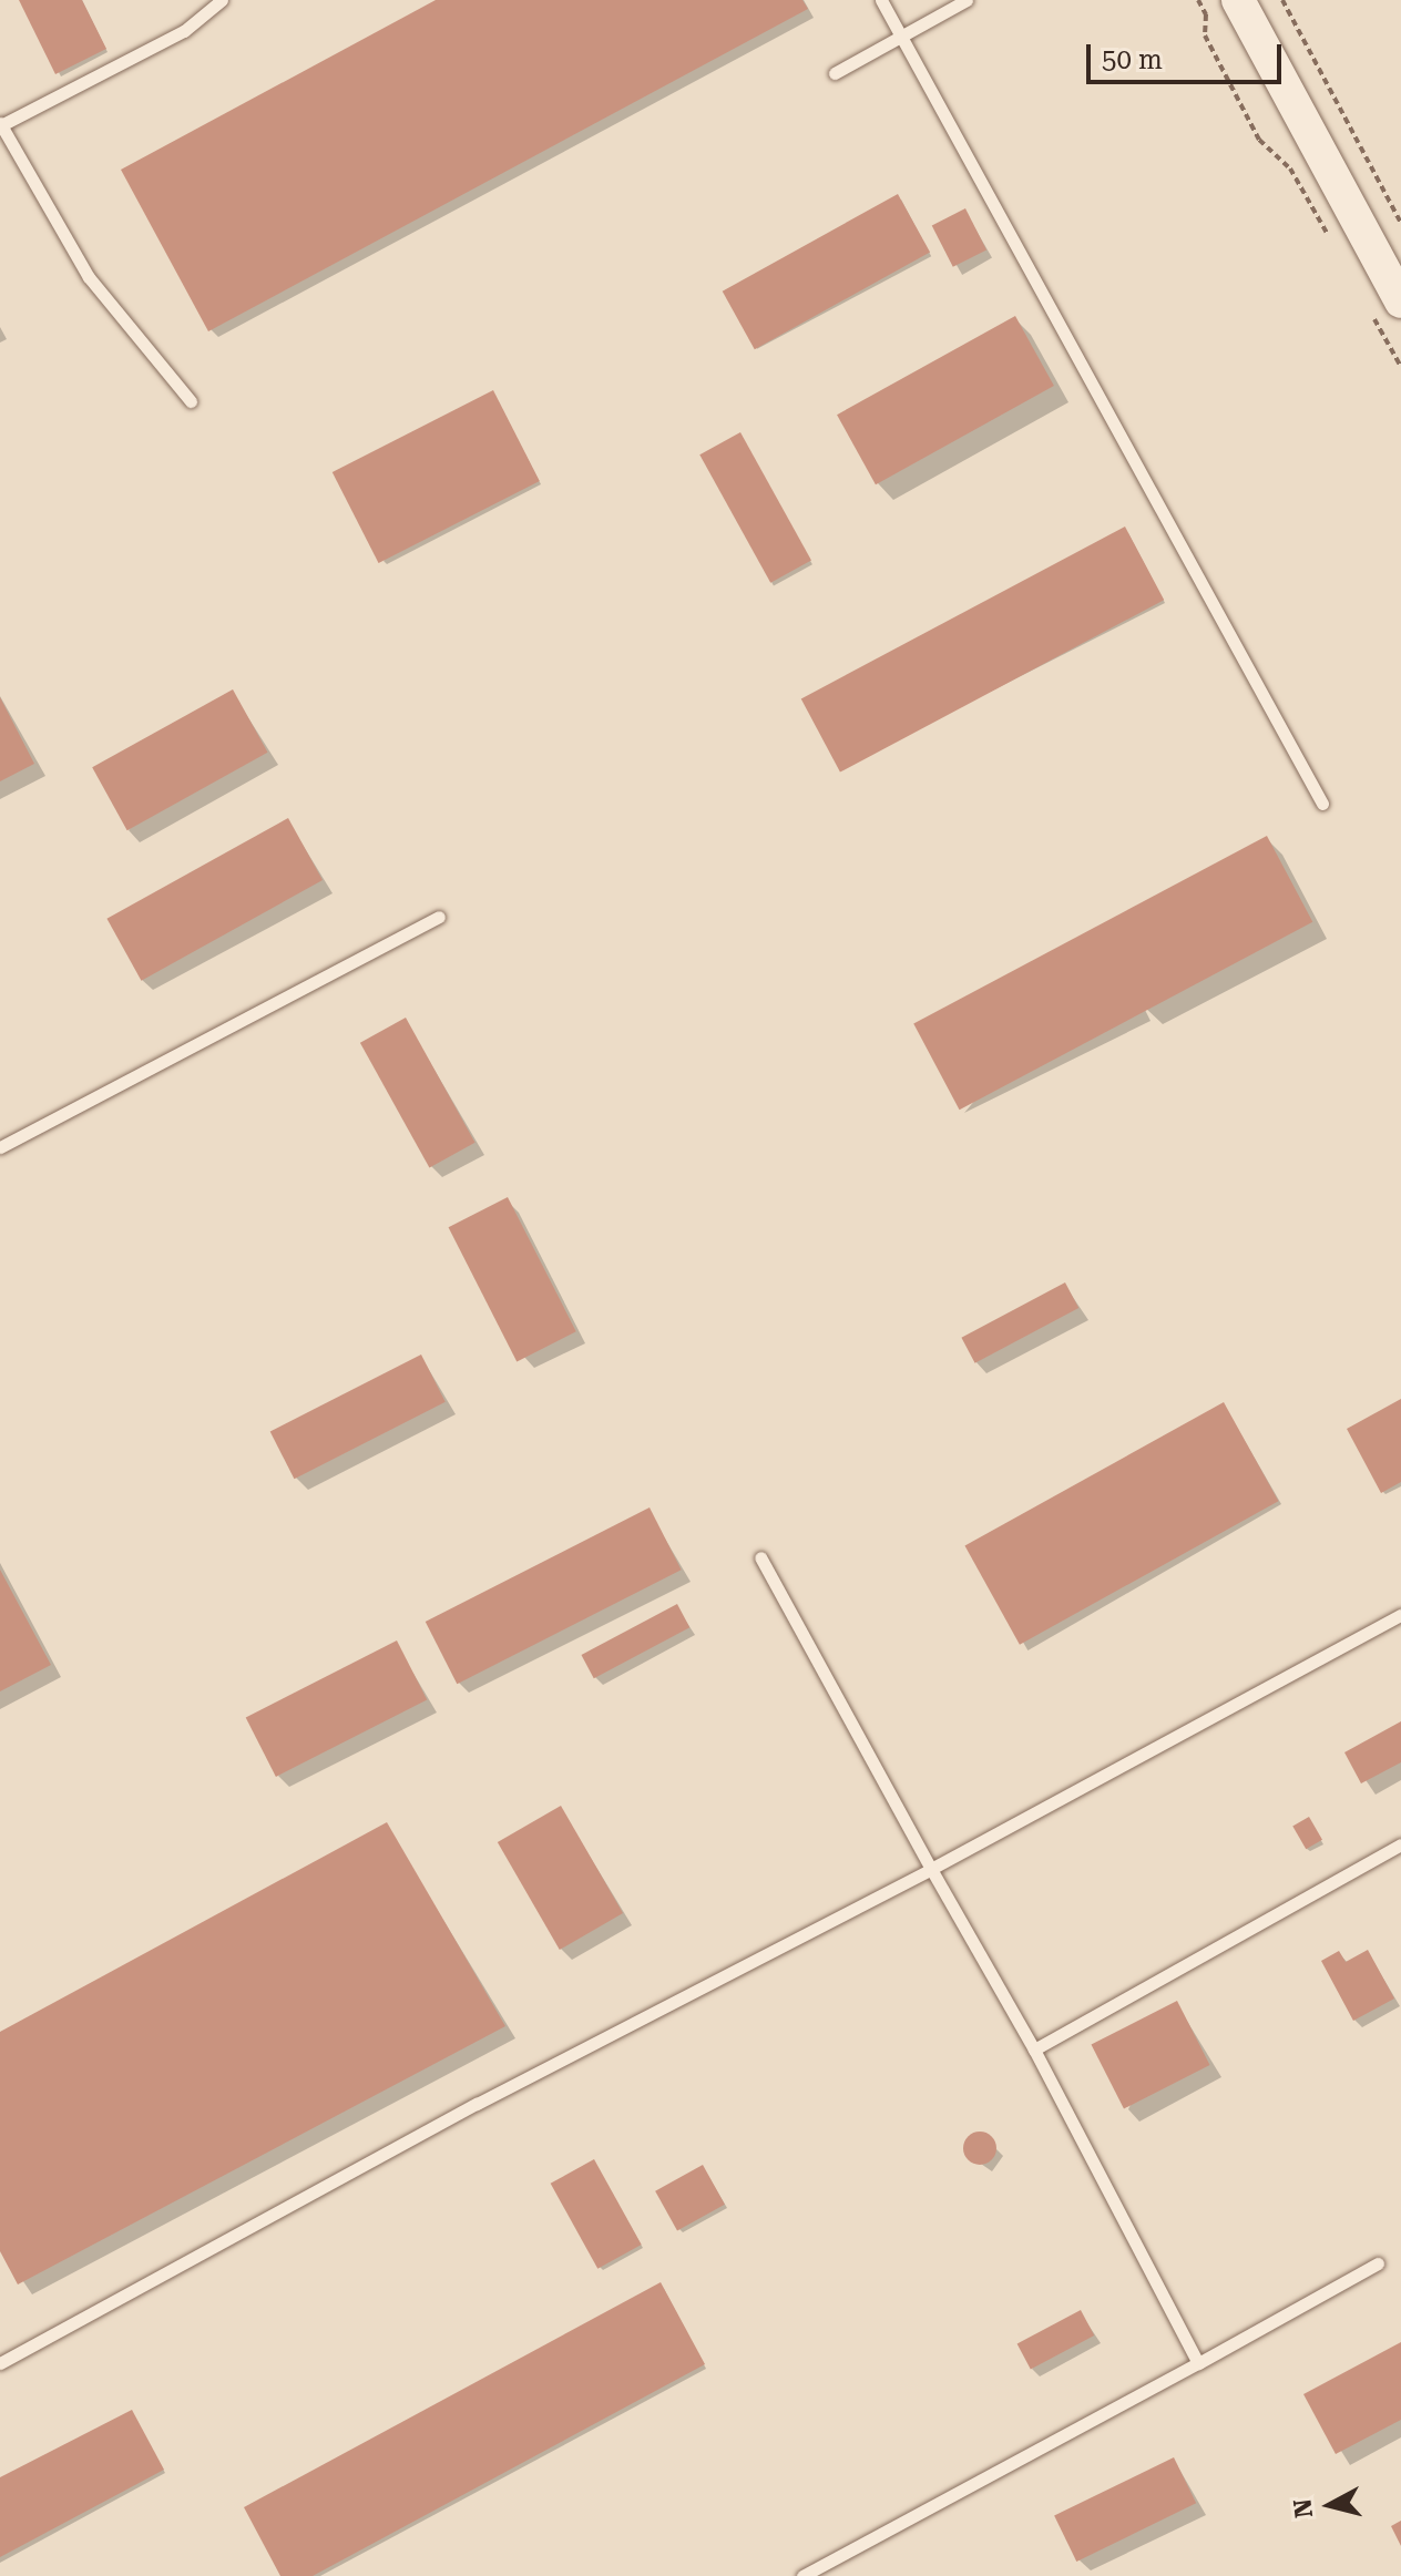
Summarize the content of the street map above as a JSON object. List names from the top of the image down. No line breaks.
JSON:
{"scale_bar":"50 m","north":"left"}
